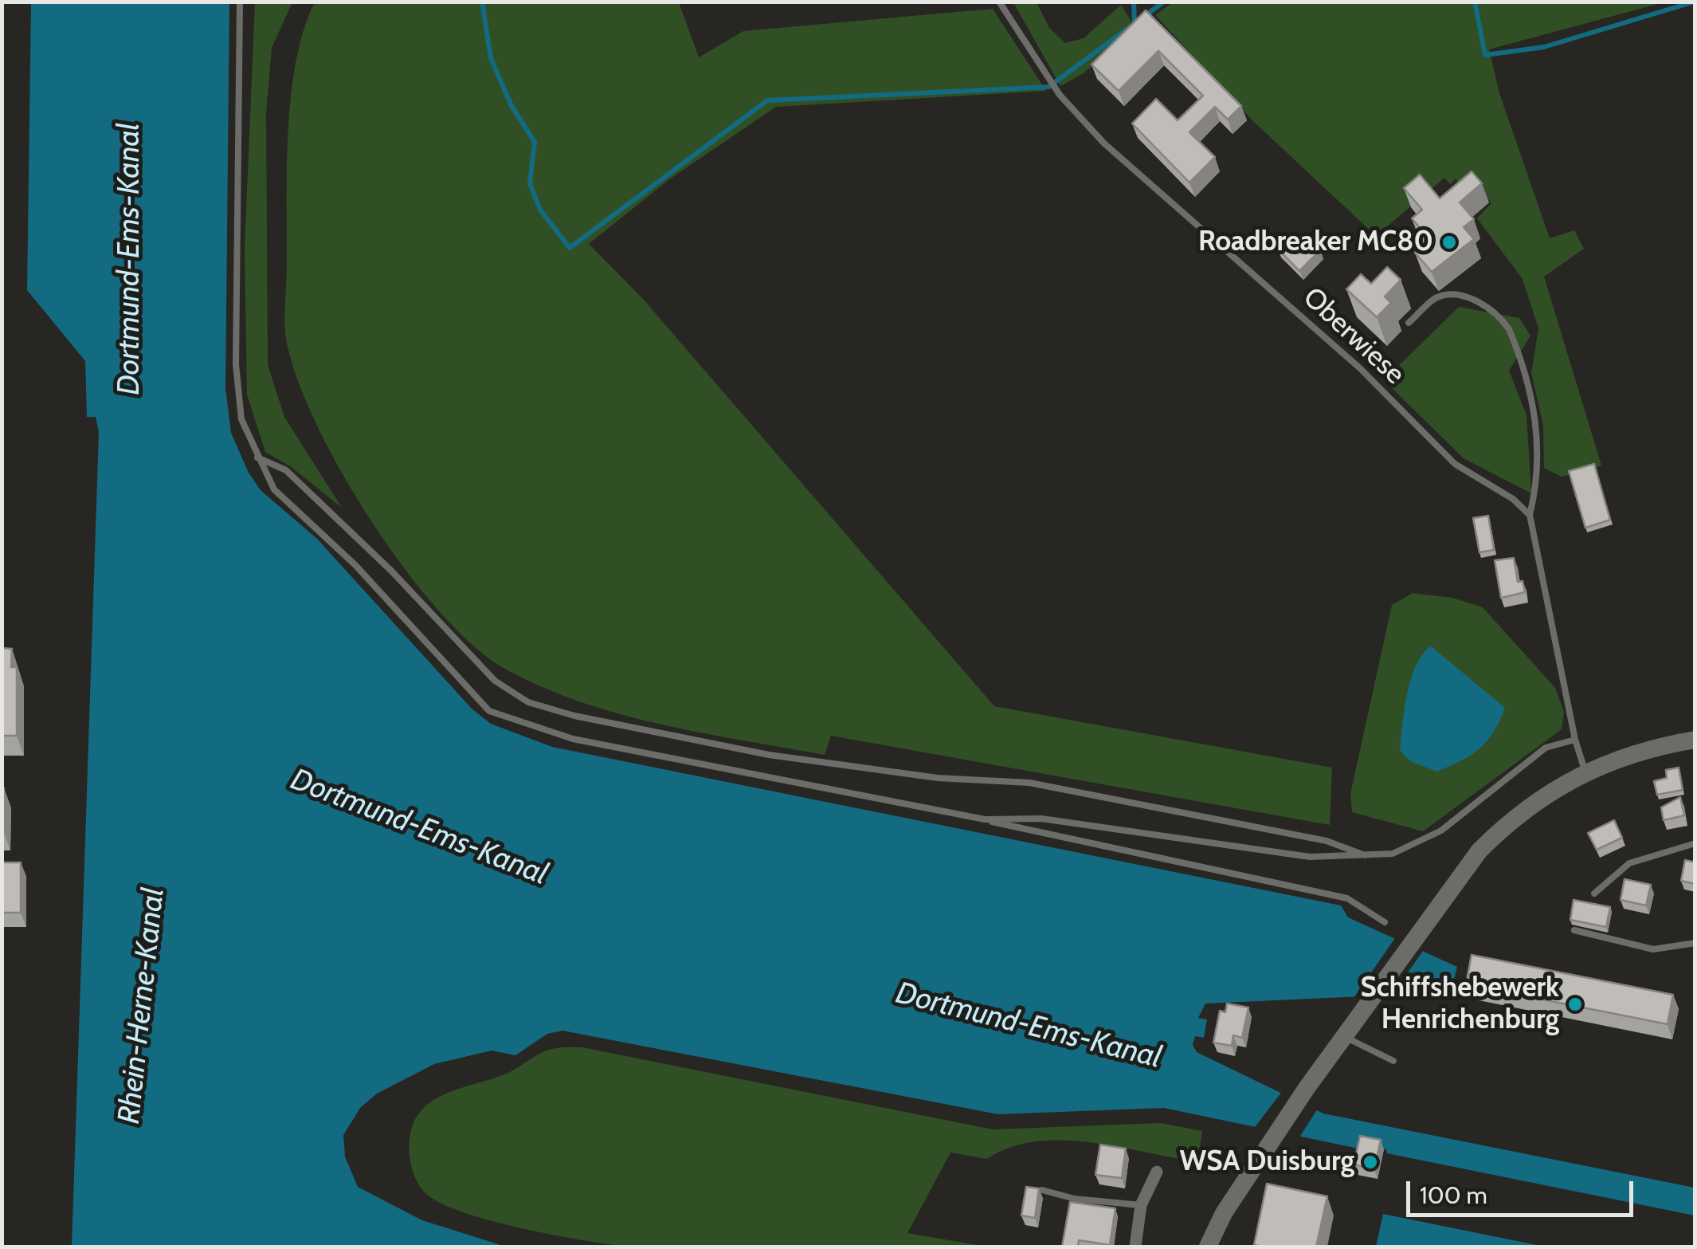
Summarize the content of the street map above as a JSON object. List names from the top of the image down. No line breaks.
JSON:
{"streets":{"lane":["Oberwiese"]},"water":["Dortmund-Ems-Kanal","Rhein-Herne-Kanal"],"places":["Roadbreaker MC80","Schiffshebewerk Henrichenburg","WSA Duisburg"],"scale_bar":"100 m"}
